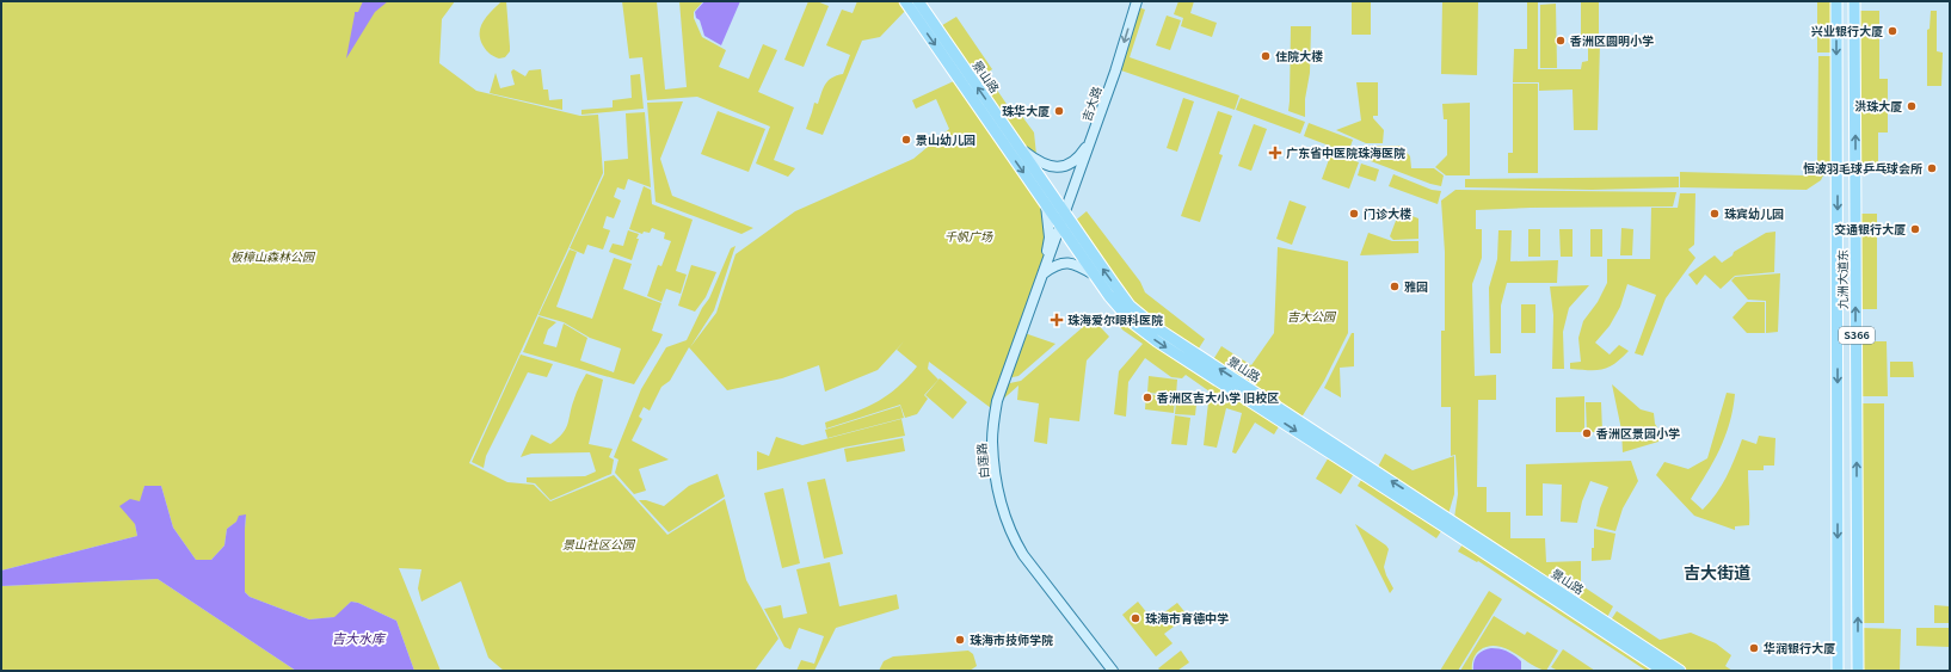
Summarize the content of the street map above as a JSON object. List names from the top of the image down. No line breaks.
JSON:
{"streets":{"main road":["景山路","吉大路","九洲大道东","S366","白莲路"]},"crossings":[["景山路","吉大路"],["景山路","白莲路"],["吉大路","白莲路"]],"one_way":["吉大路"],"districts":["吉大街道"],"water":["吉大水库"],"parks":["千帆广场","板樟山森林公园","吉大公园","景山社区公园"],"places":{"other":["兴业银行大厦","香洲区圆明小学","住院大楼","洪珠大厦","珠华大厦","景山幼儿园","恒波羽毛球乒乓球会所","门诊大楼","珠宾幼儿园","交通银行大厦","雅园","香洲区吉大小学 旧校区","香洲区景园小学","珠海市育德中学","珠海市技师学院","华润银行大厦"],"health":["广东省中医院珠海医院","珠海爱尔眼科医院"]}}
